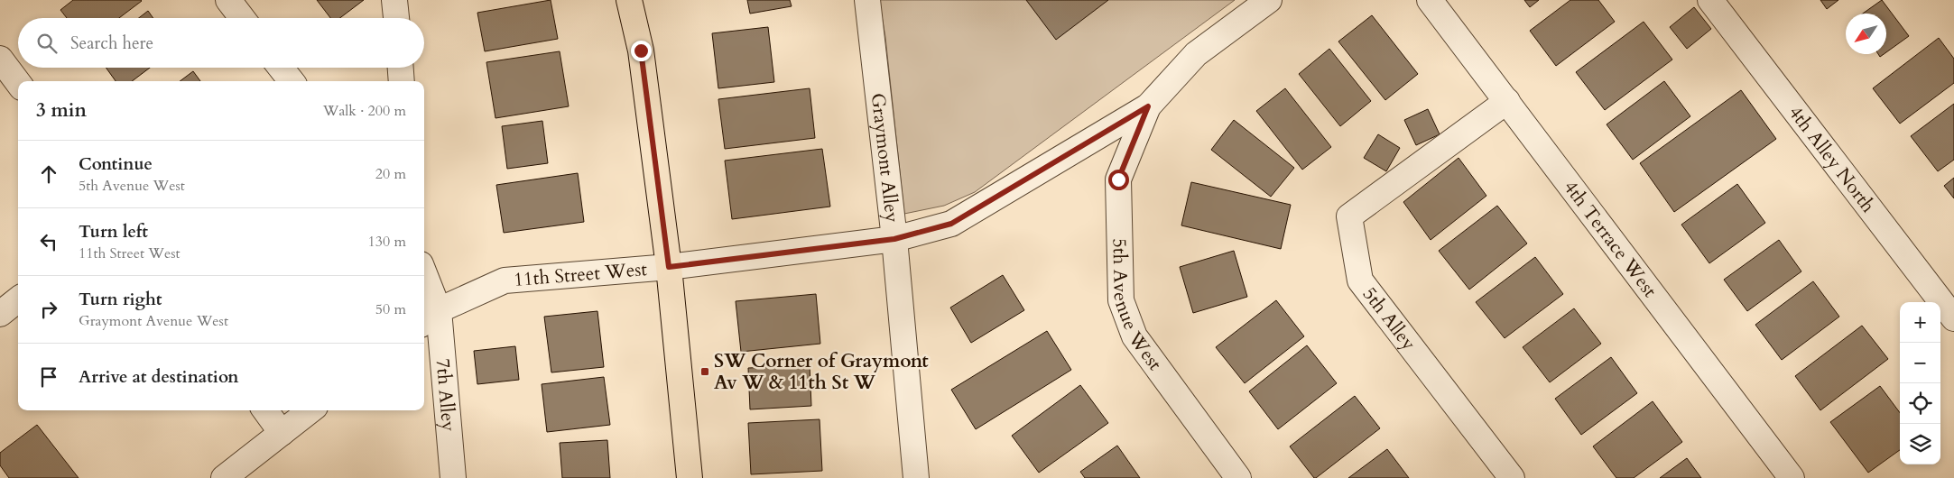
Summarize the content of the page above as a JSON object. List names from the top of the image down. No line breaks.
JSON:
{"streets":{"street":["Graymont Alley","4th Alley North","4th Terrace West","11th Street West","5th Avenue West","5th Alley","7th Alley"]},"crossings":[["Graymont Alley","11th Street West"],["4th Terrace West","5th Alley"],["11th Street West","5th Avenue West"],["11th Street West","7th Alley"]],"places":{"transit":["SW Corner of Graymont Av W & 11th St W"]},"north":"bottom left","page":{"search":"Search here","heading":["3 min","Walk · 200 m"],"list":[["Continue","5th Avenue West","20 m"],["Turn left","11th Street West","130 m"],["Turn right","Graymont Avenue West","50 m"],"Arrive at destination"],"map_buttons":["+","−"]}}
